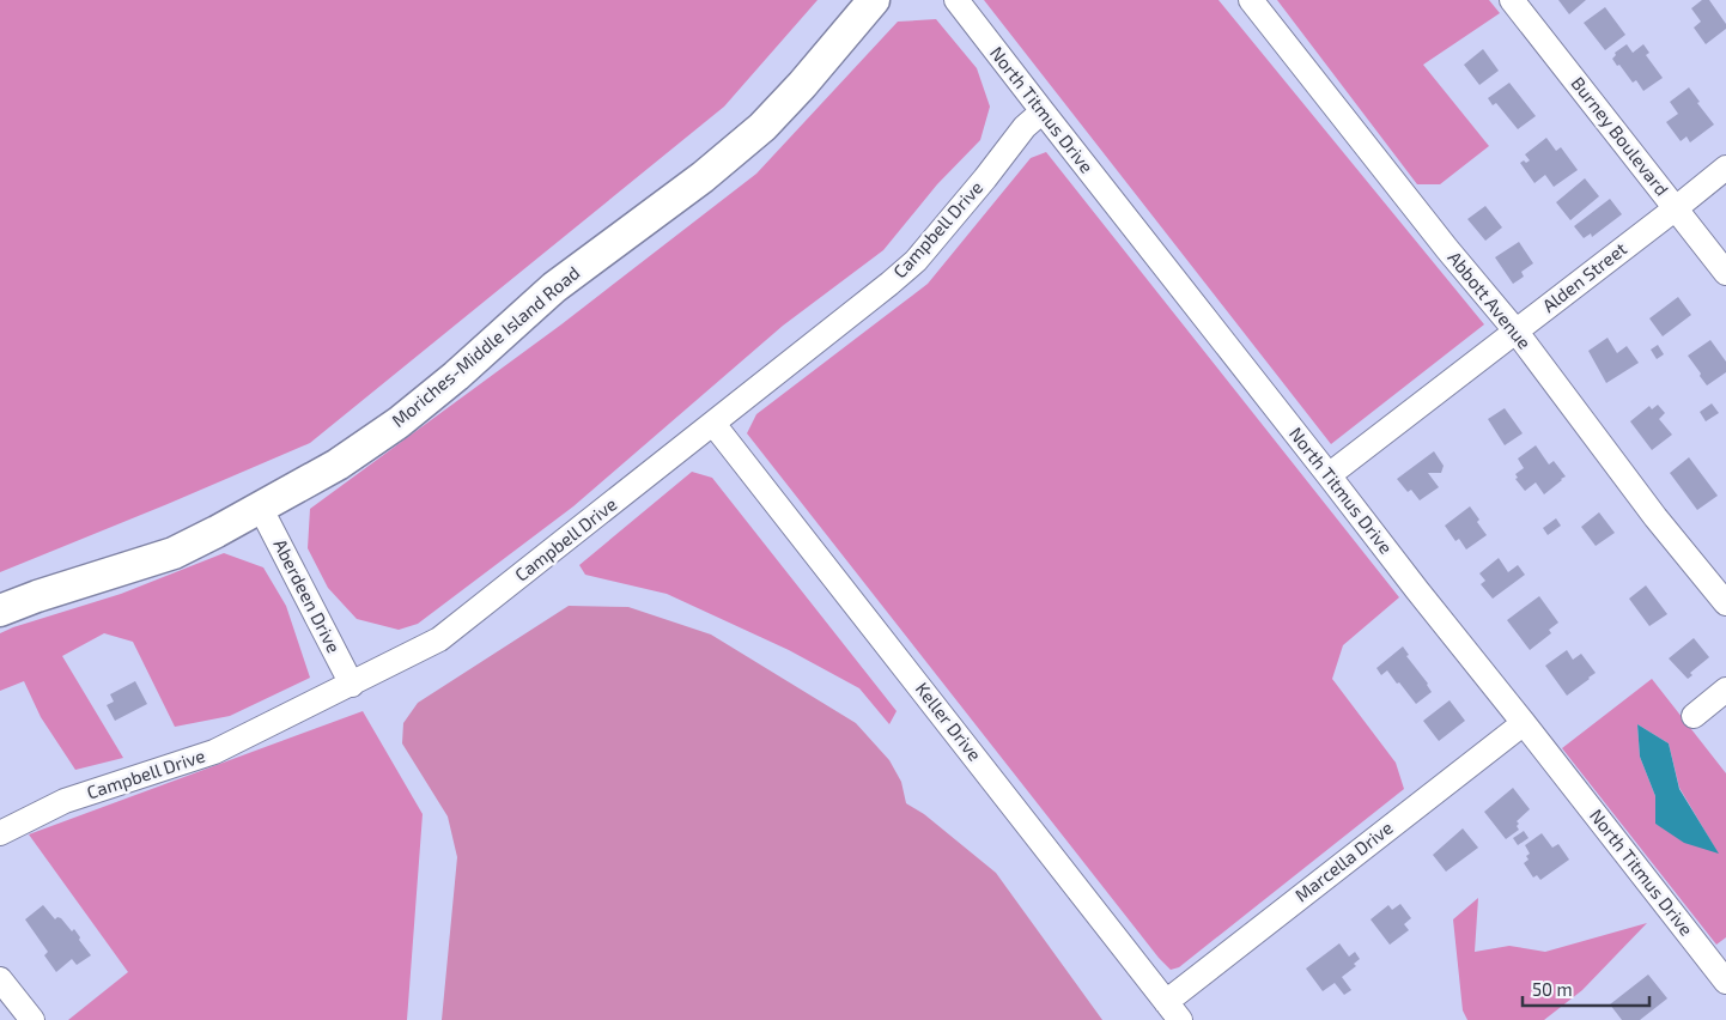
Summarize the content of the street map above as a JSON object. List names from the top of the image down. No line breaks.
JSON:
{"streets":{"main road":["Moriches-Middle Island Road"],"street":["North Titmus Drive","Burney Boulevard","Campbell Drive","Alden Street","Abbott Avenue","Aberdeen Drive","Keller Drive","Marcella Drive"]},"crossings":[["North Titmus Drive","Campbell Drive"],["North Titmus Drive","Alden Street"],["North Titmus Drive","Marcella Drive"],["Burney Boulevard","Alden Street"],["Campbell Drive","Aberdeen Drive"],["Campbell Drive","Keller Drive"],["Alden Street","Abbott Avenue"],["Moriches-Middle Island Road","Aberdeen Drive"],["Keller Drive","Marcella Drive"]],"scale_bar":"50 m"}
